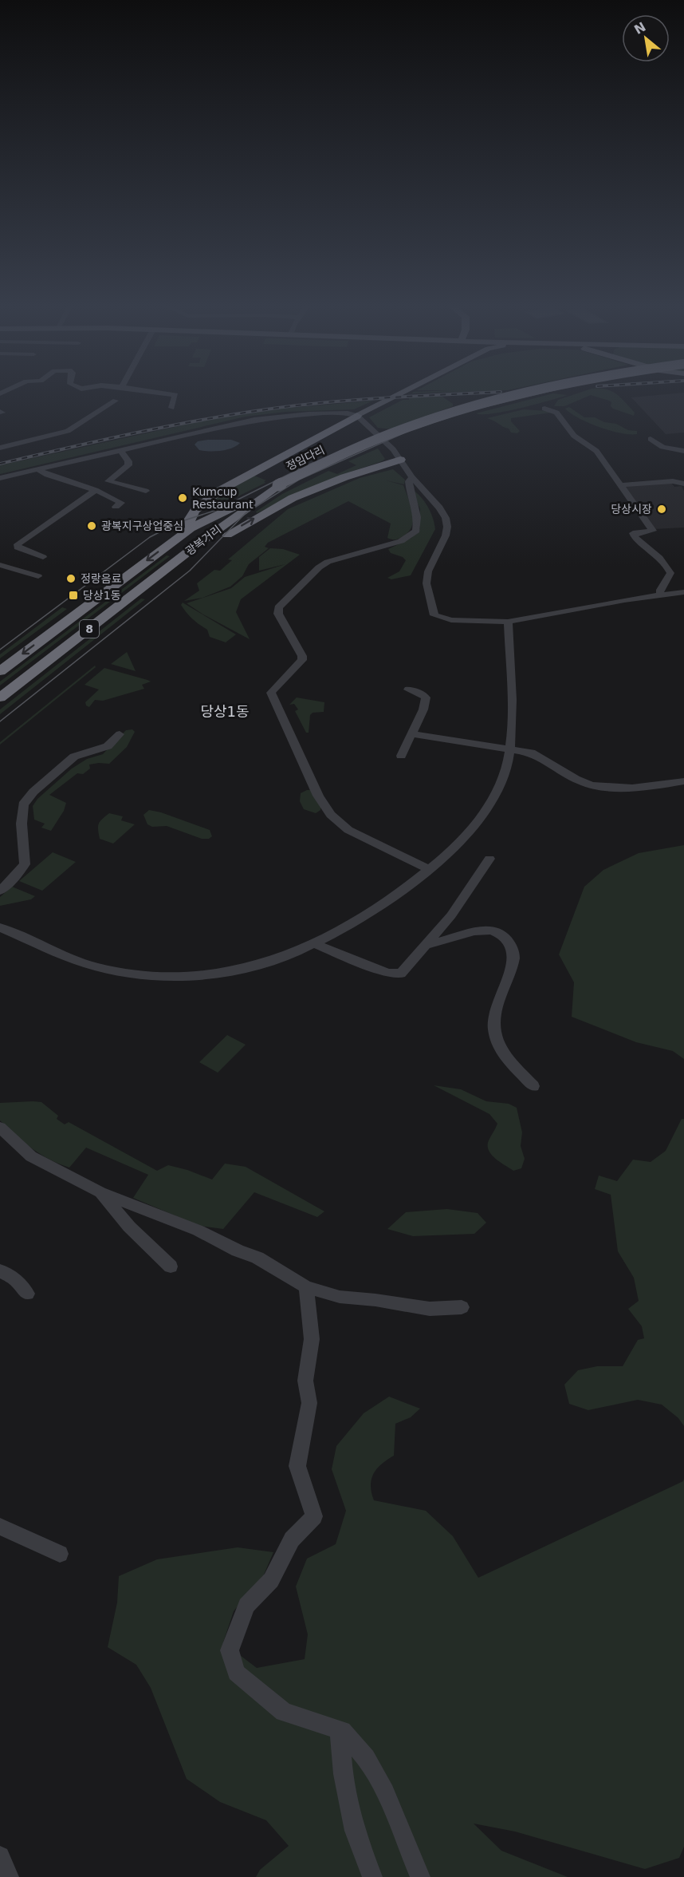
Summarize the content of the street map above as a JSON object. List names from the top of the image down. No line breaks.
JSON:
{"streets":{"highway":["정임다리","광복거리","8"]},"crossings":[["정임다리","광복거리"]],"districts":["당상1동"],"places":{"other":["Kumcup Restaurant","당상시장","광복지구상업중심","정랑음료"],"transit":["당상1동"]},"north":"top left"}
